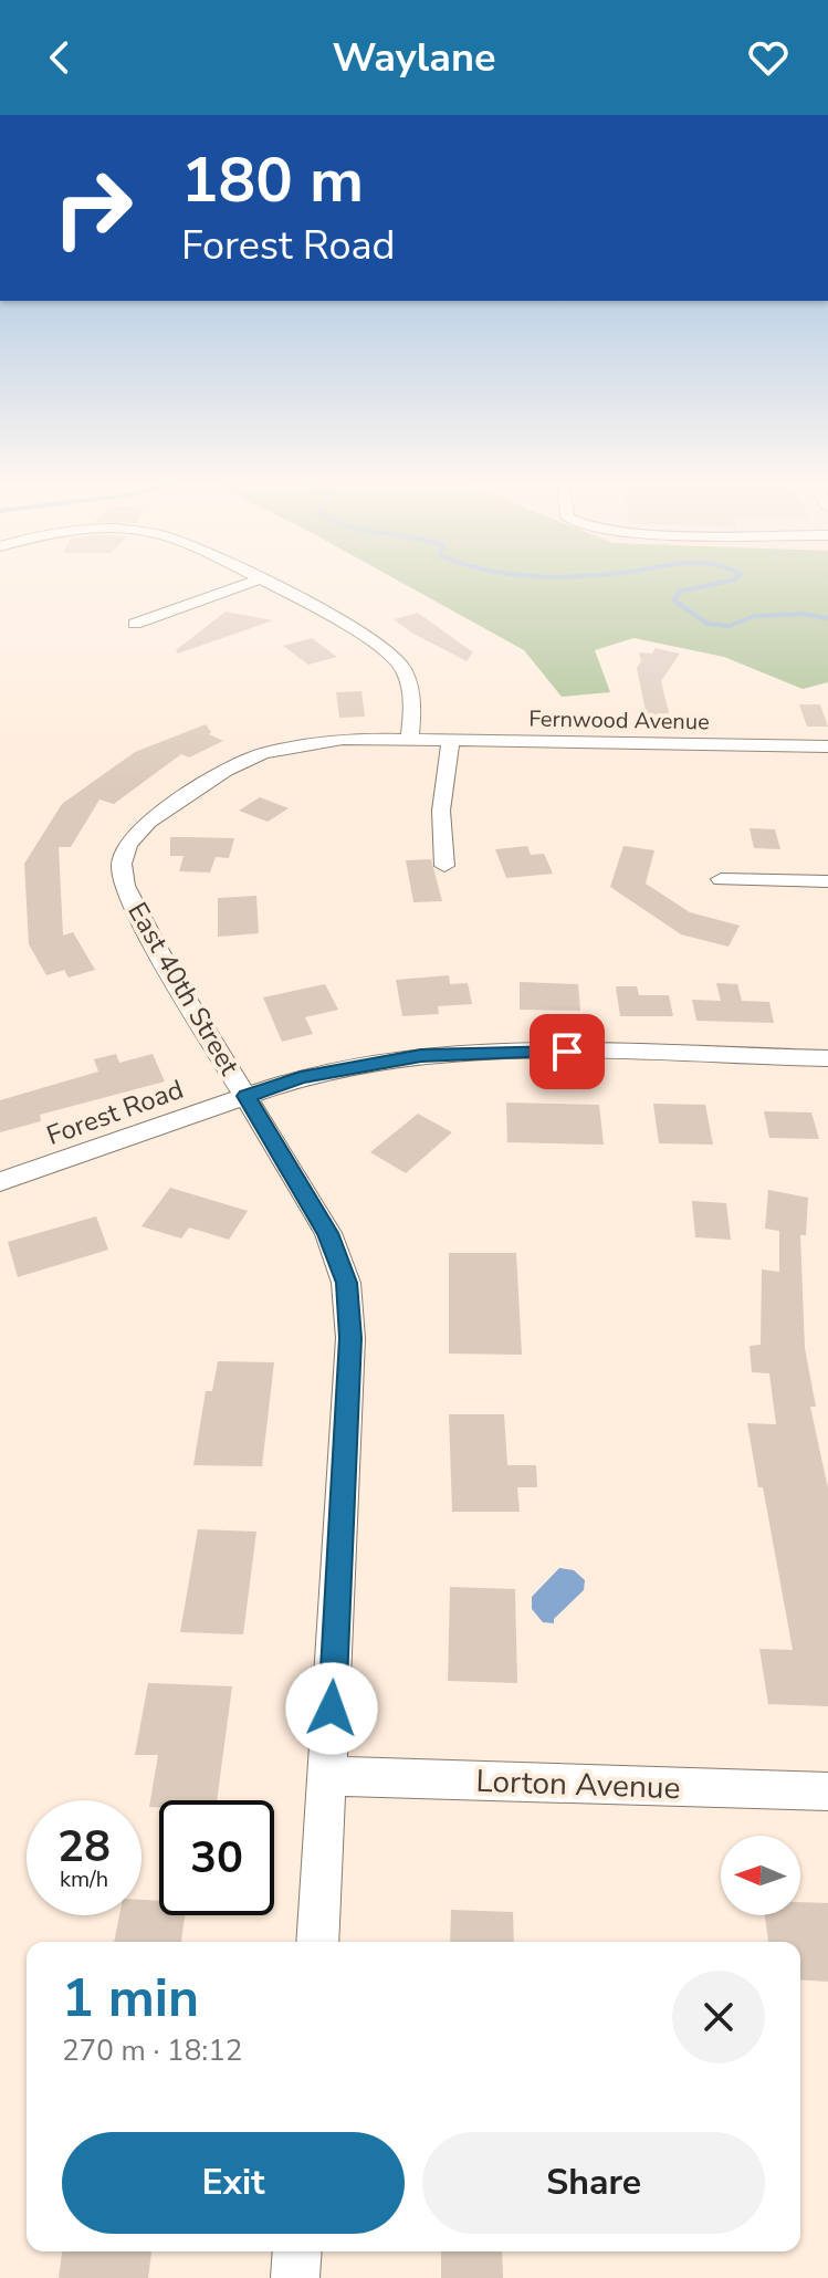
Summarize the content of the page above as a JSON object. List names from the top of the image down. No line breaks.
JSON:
{"streets":{"street":["Fernwood Avenue","East 40th Street","Forest Road","Lorton Avenue"]},"crossings":[["Fernwood Avenue","East 40th Street"],["East 40th Street","Forest Road"],["East 40th Street","Lorton Avenue"]],"north":"left","page":{"header":"Waylane","turn":["180 m","Forest Road"],"speed":"28 km/h","limit":"30","heading":["1 min","270 m · 18:12"],"buttons":["Exit","Share"]}}
